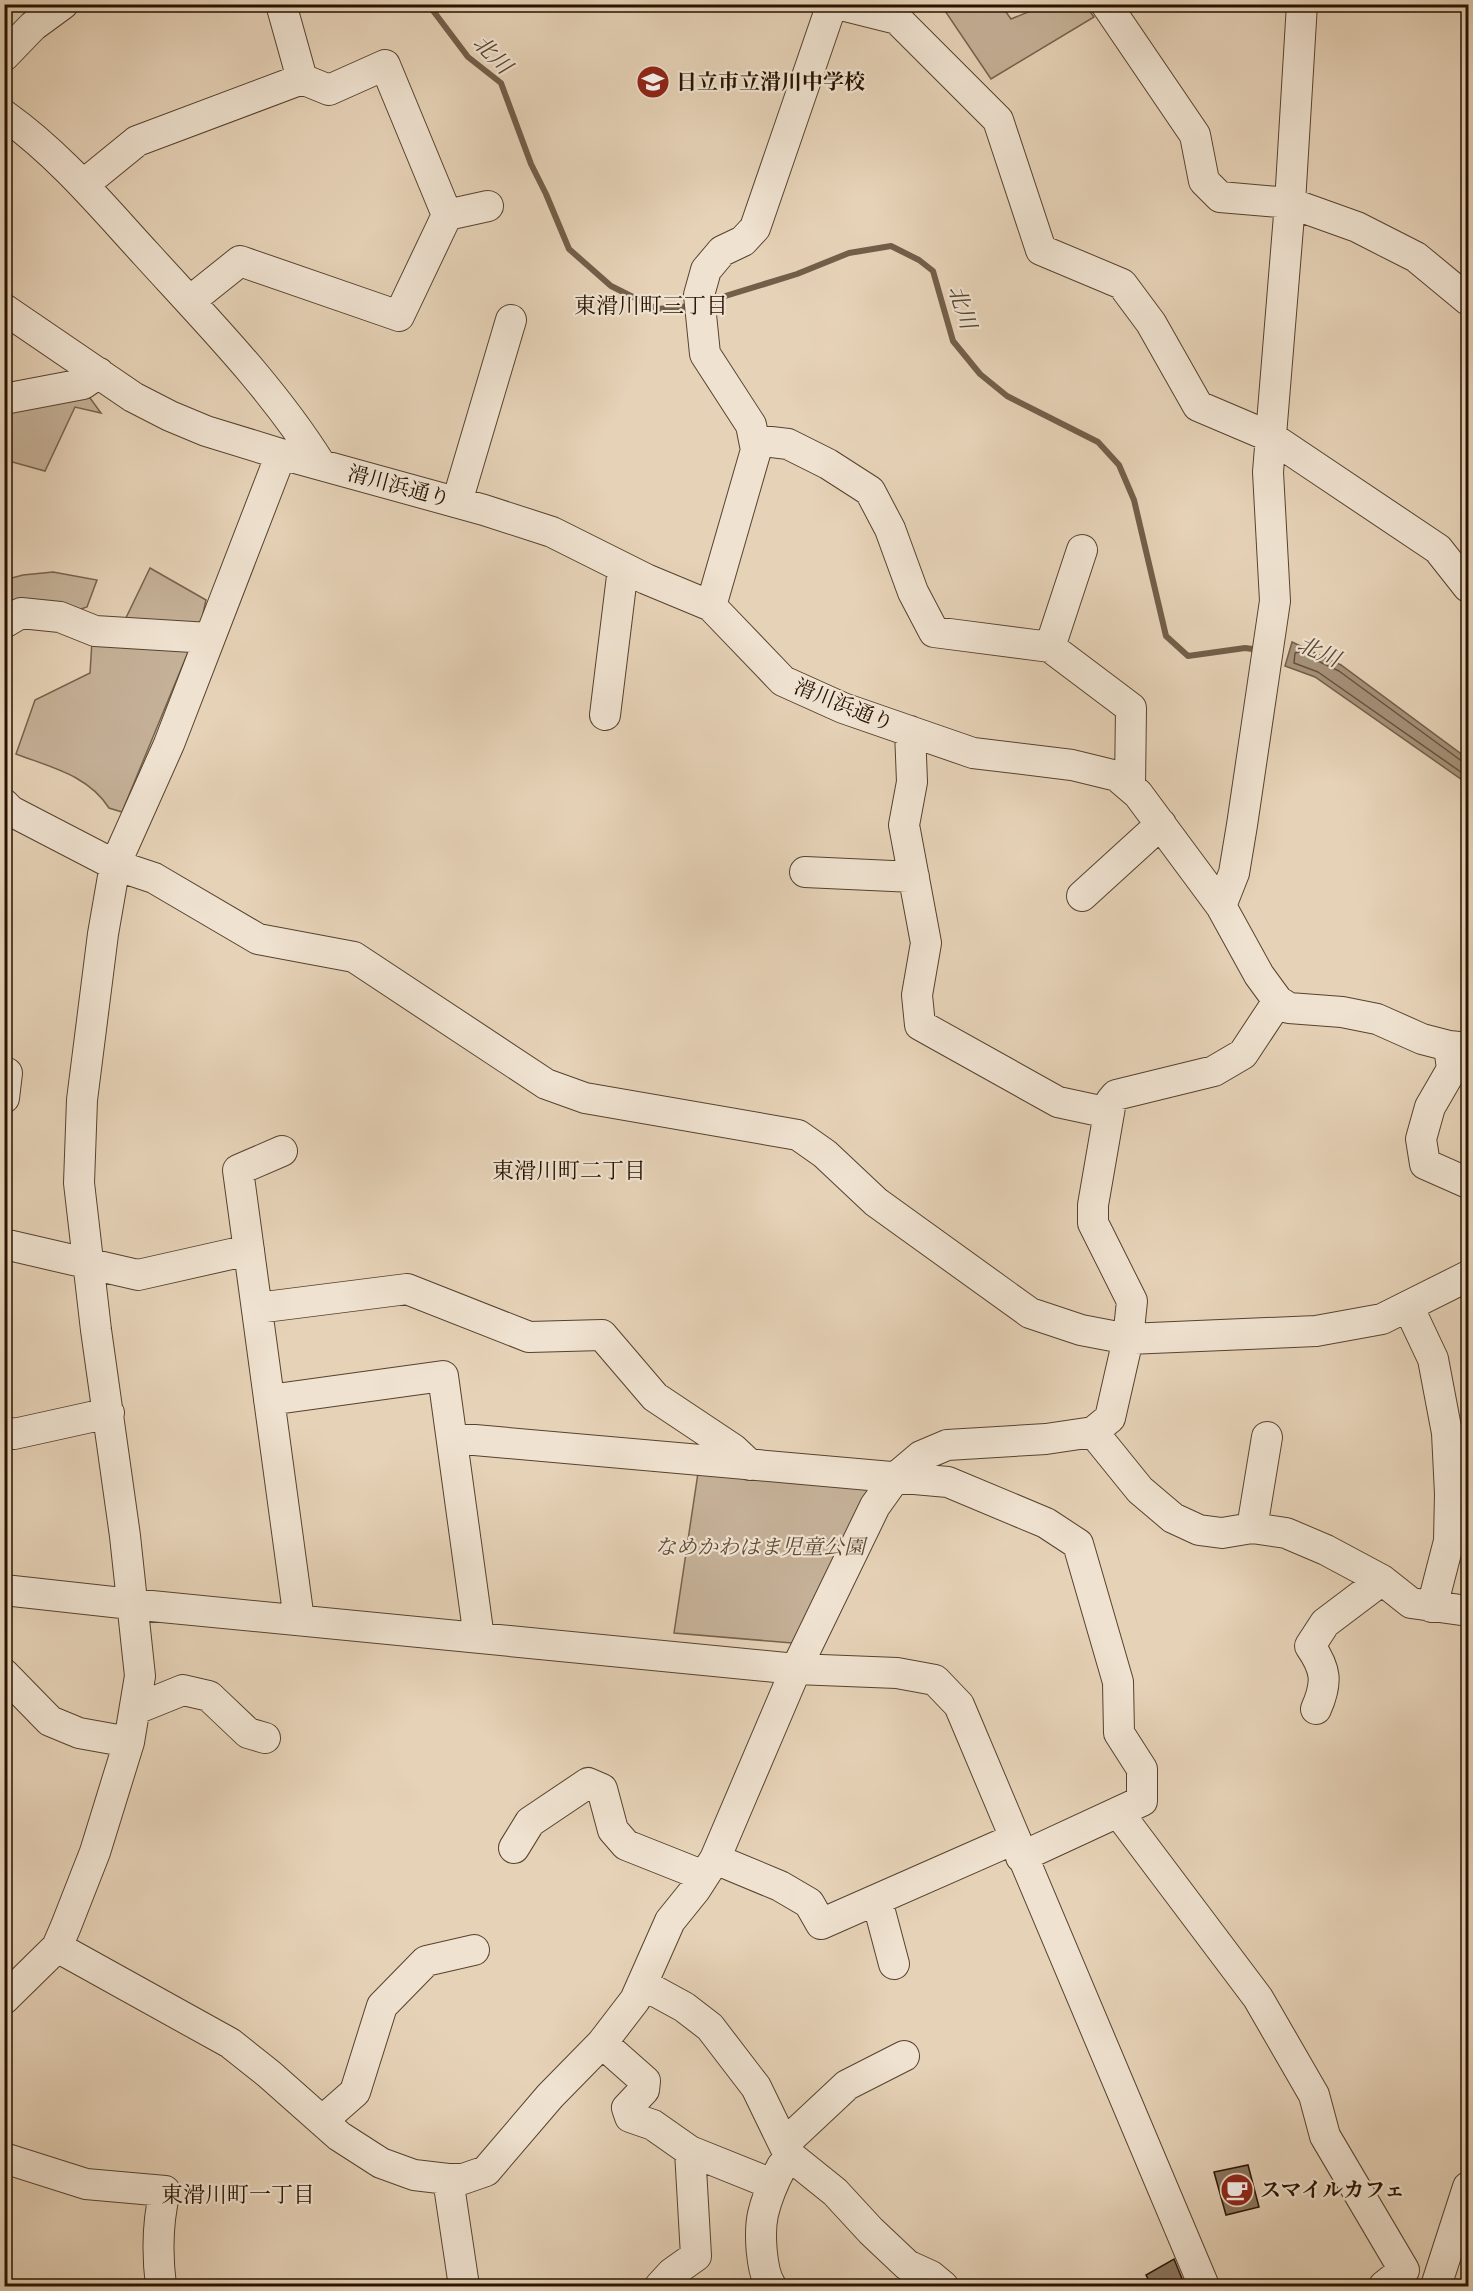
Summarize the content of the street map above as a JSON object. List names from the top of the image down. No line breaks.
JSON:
{"streets":{"street":["滑川浜通り"]},"districts":["東滑川町三丁目","東滑川町二丁目","東滑川町一丁目"],"water":["北川"],"parks":["なめかわはま児童公園"],"places":{"school or university":["日立市立滑川中学校"],"cafe":["スマイルカフェ"]}}
